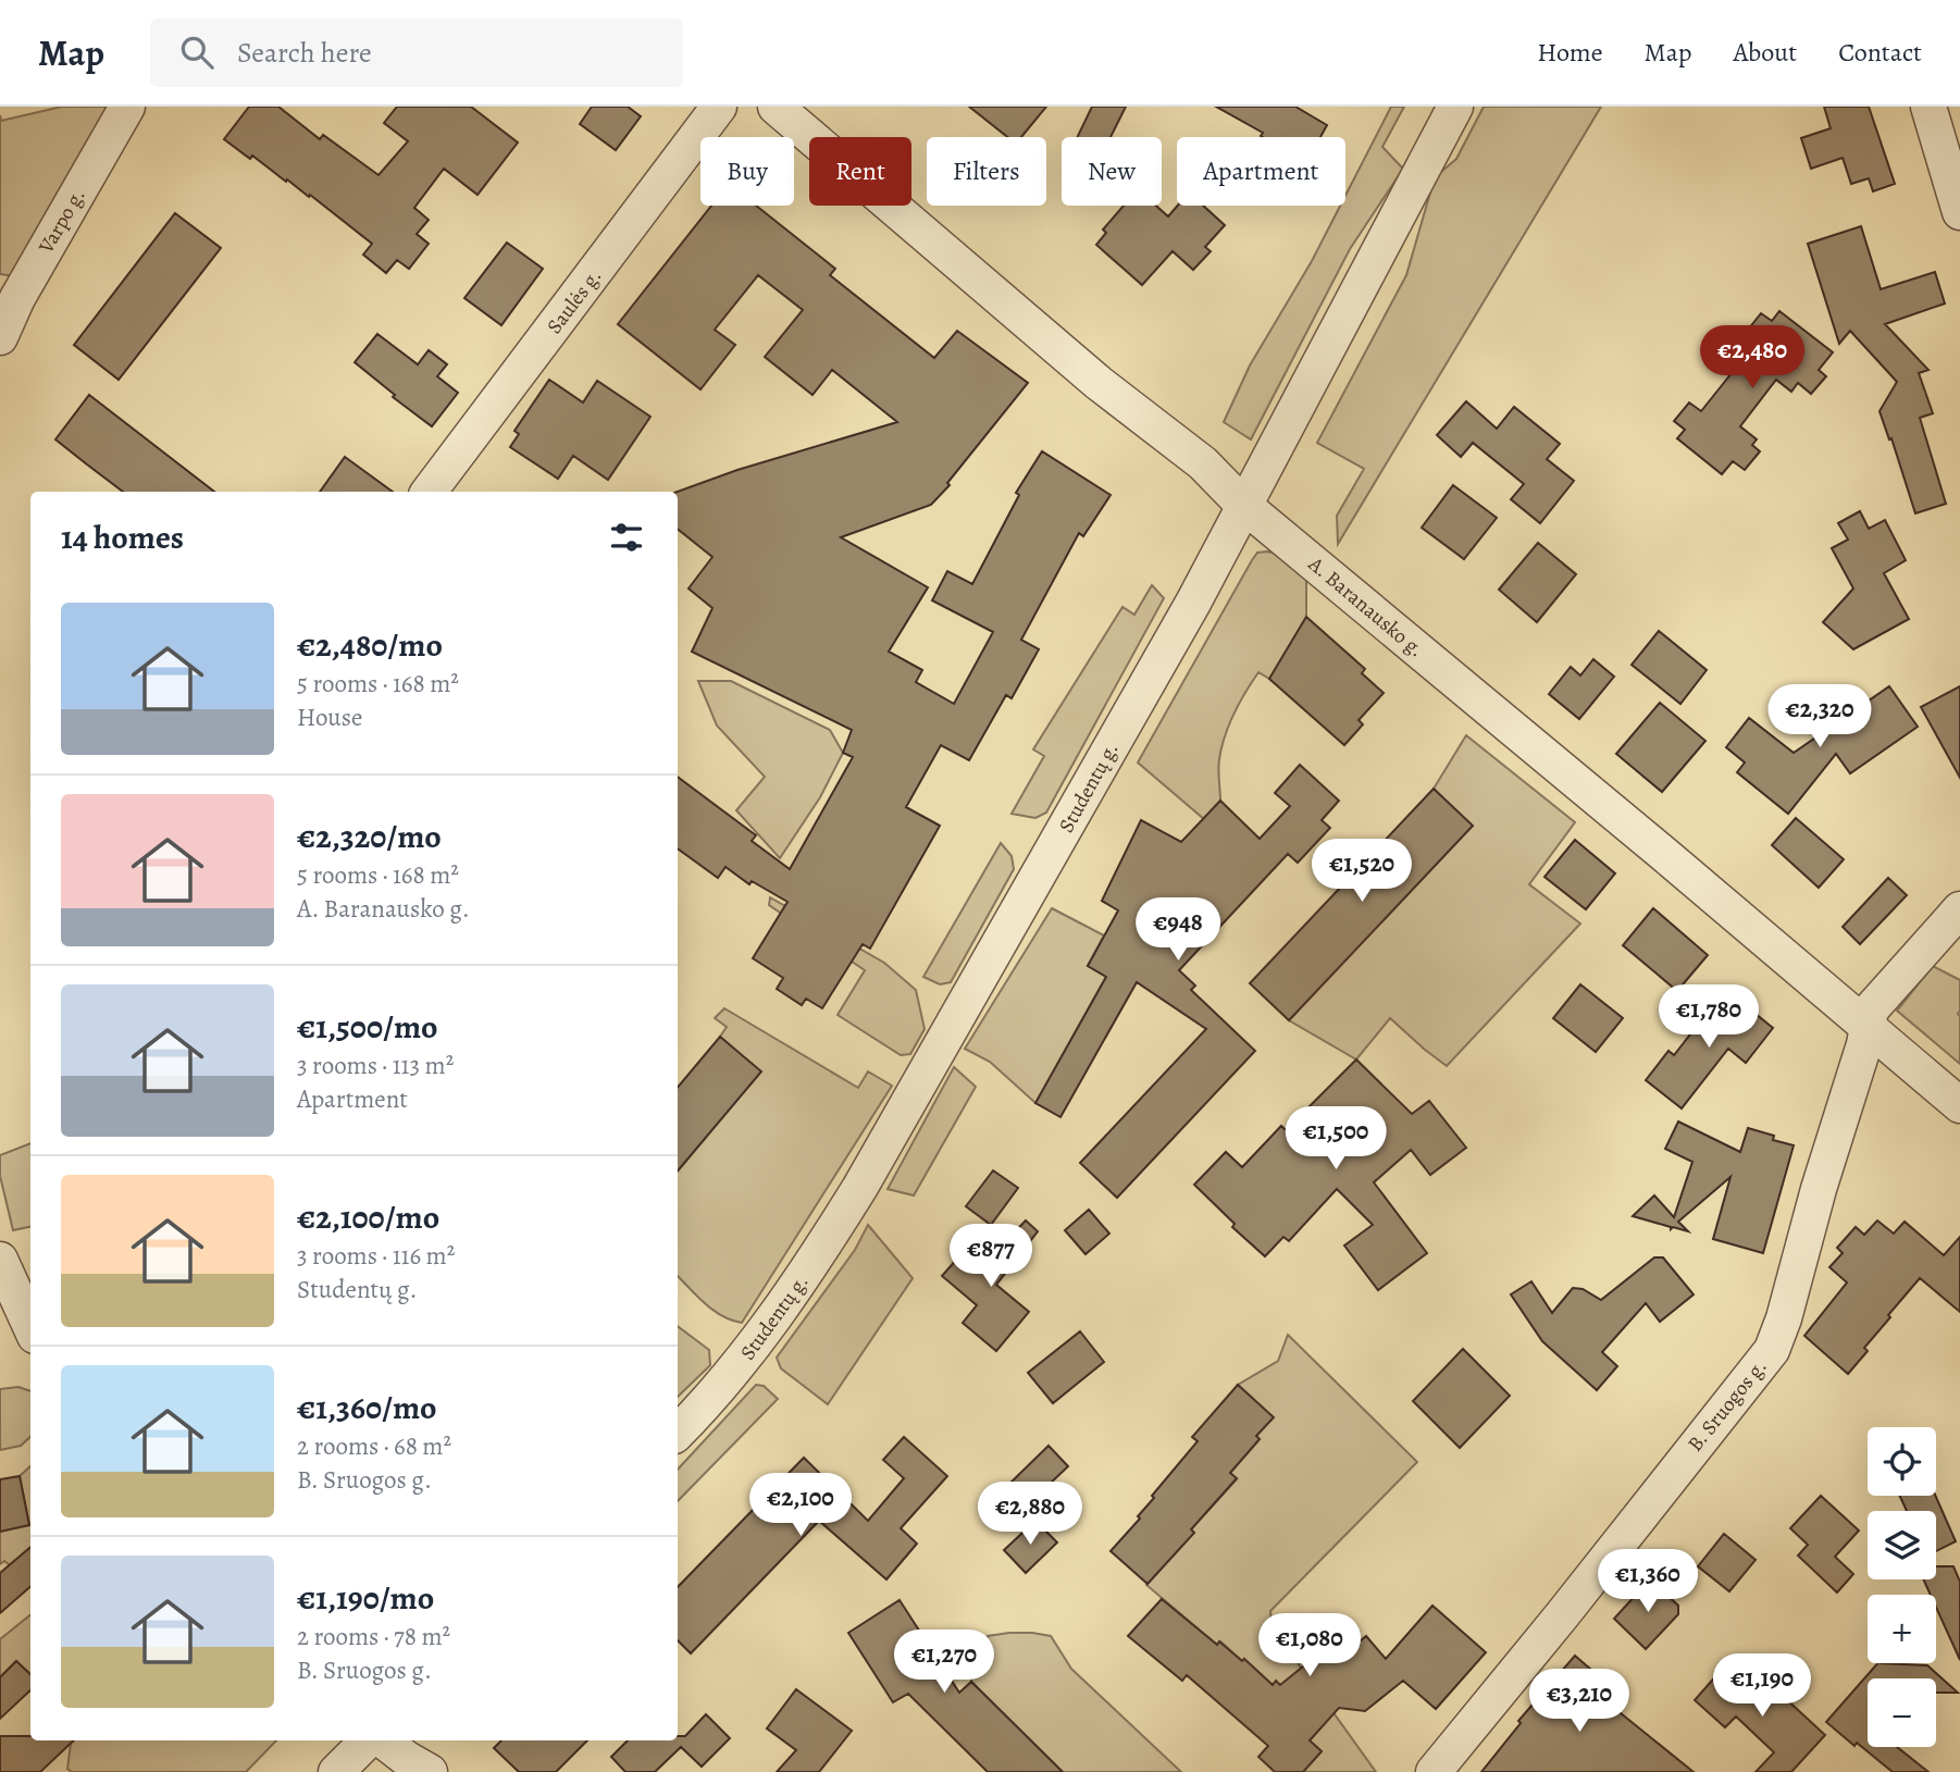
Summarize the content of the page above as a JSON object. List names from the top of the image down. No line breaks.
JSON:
{"streets":{"street":["Varpo g.","Saulės g.","A. Baranausko g.","Studentų g.","B. Sruogos g."]},"crossings":[["A. Baranausko g.","Studentų g."],["A. Baranausko g.","B. Sruogos g."]],"page":{"header":"Map","search":"Search here","nav":["Home","Map","About","Contact"],"chip":["Buy","Rent","Filters","New","Apartment"],"price":["€2,480","€2,320","€1,520","€948","€1,780","€1,500","€877","€2,100","€2,880","€1,360","€1,080","€1,270","€1,190","€3,210"],"heading":"14 homes","list":[{"name":"€2,480/mo","note":"5 rooms · 168 m² · House"},{"name":"€2,320/mo","note":"5 rooms · 168 m² · A. Baranausko g."},{"name":"€1,500/mo","note":"3 rooms · 113 m² · Apartment"},{"name":"€2,100/mo","note":"3 rooms · 116 m² · Studentų g."},{"name":"€1,360/mo","note":"2 rooms · 68 m² · B. Sruogos g."},{"name":"€1,190/mo","note":"2 rooms · 78 m² · B. Sruogos g."}],"map_buttons":["+","−"]}}
